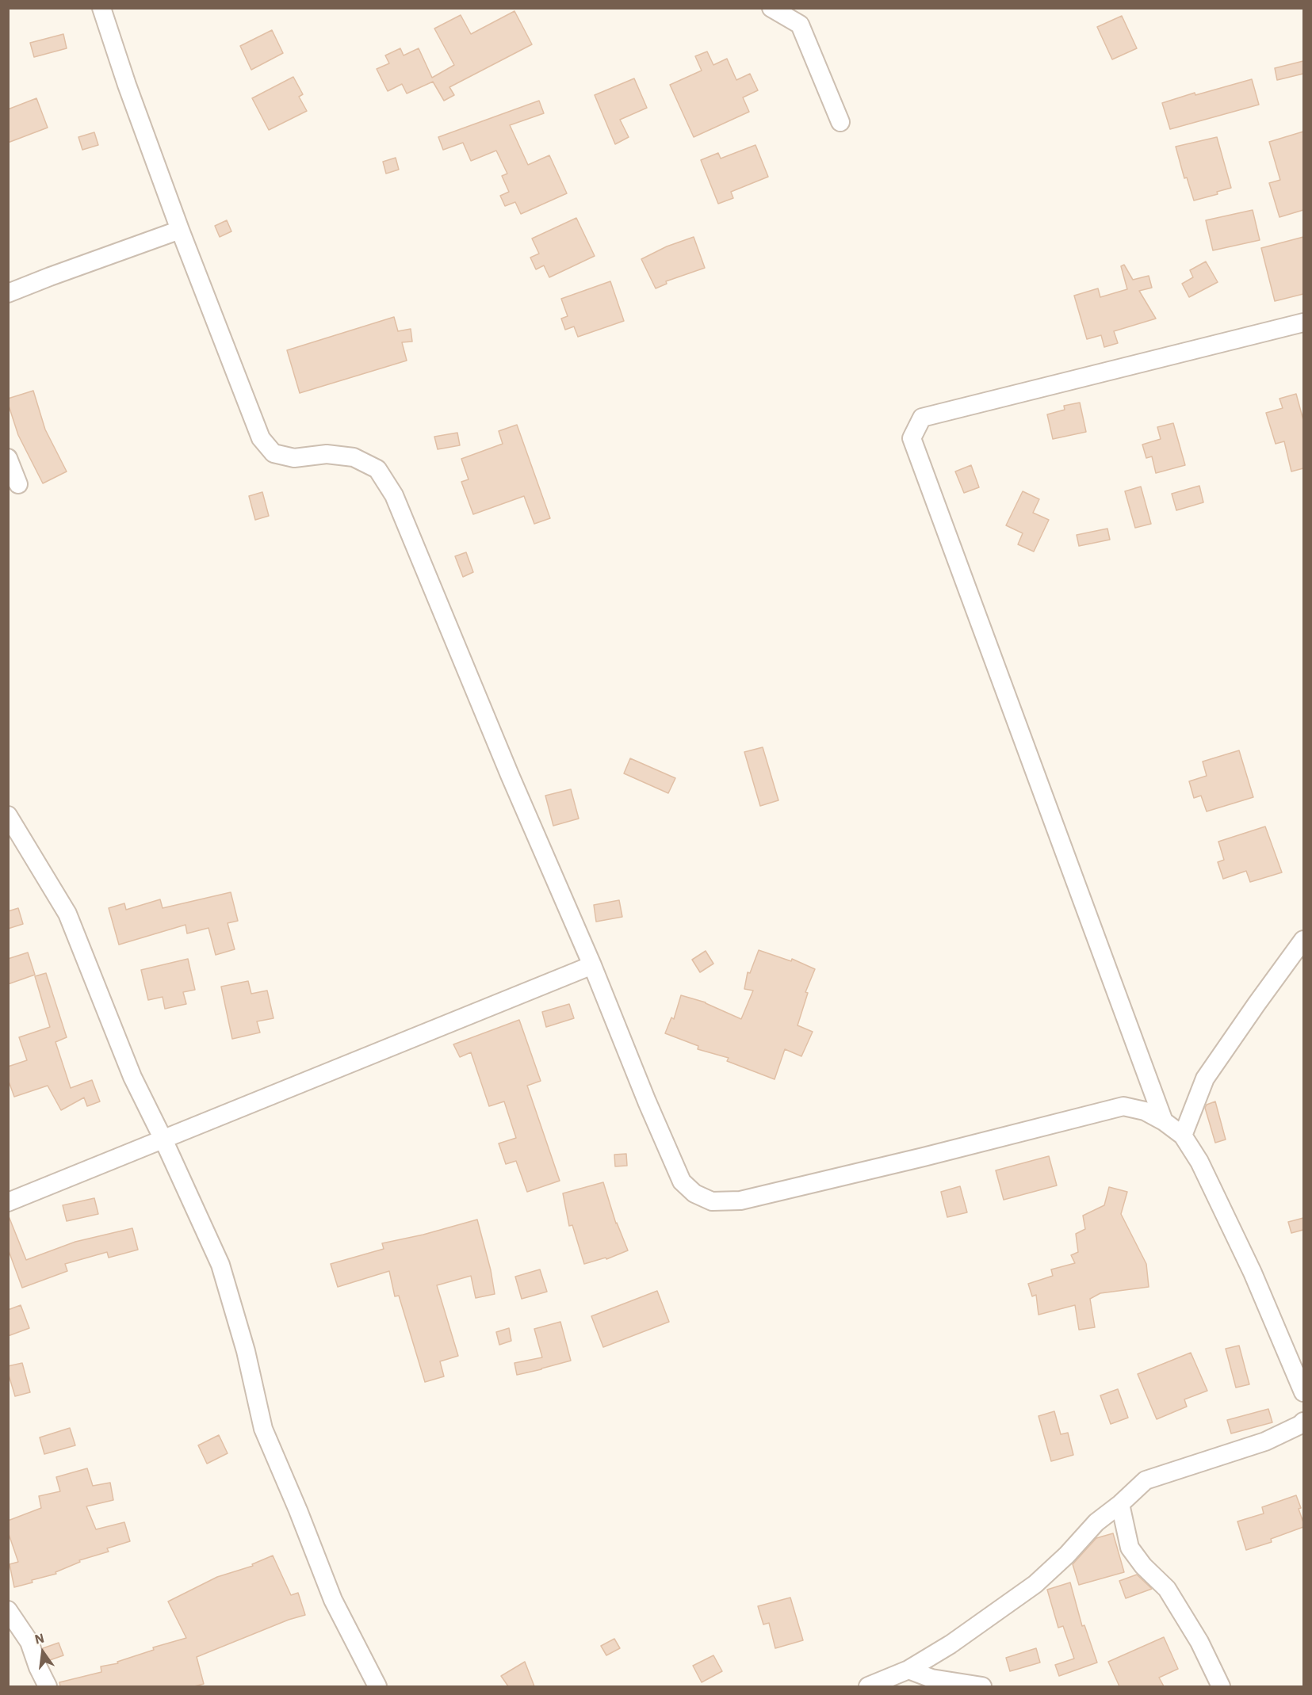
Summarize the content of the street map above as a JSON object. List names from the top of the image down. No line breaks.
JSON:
{"north":"top"}
